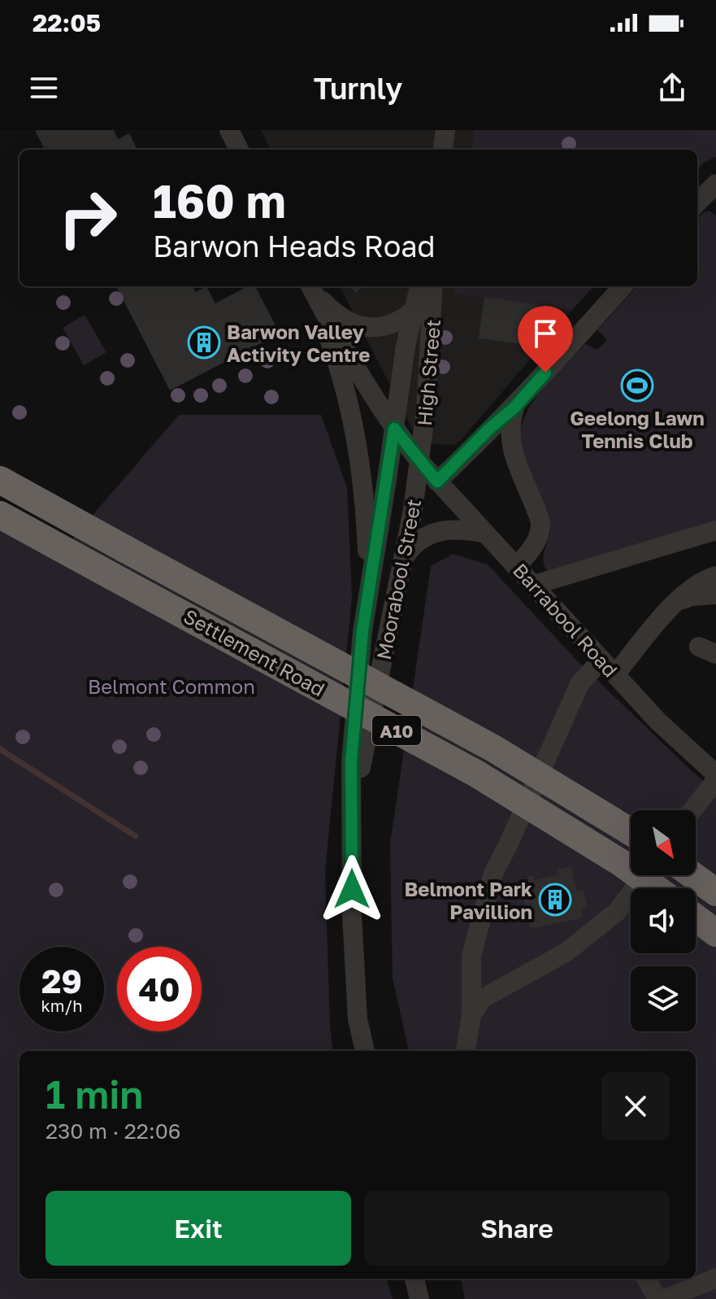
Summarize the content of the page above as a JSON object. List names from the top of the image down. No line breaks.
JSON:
{"streets":{"highway":["Settlement Road","A10"],"street":["High Street","Moorabool Street","Barrabool Road"]},"crossings":[["High Street","Moorabool Street"],["High Street","Barrabool Road"],["Moorabool Street","Barrabool Road"]],"parks":["Belmont Common"],"places":{"building":["Barwon Valley Activity Centre","Belmont Park Pavillion"],"sports":["Geelong Lawn Tennis Club"]},"north":"bottom right","page":{"status":"22:05","header":"Turnly","turn":["160 m","Barwon Heads Road"],"speed":"29 km/h","limit":"40","heading":["1 min","230 m · 22:06"],"buttons":["Exit","Share"]}}
